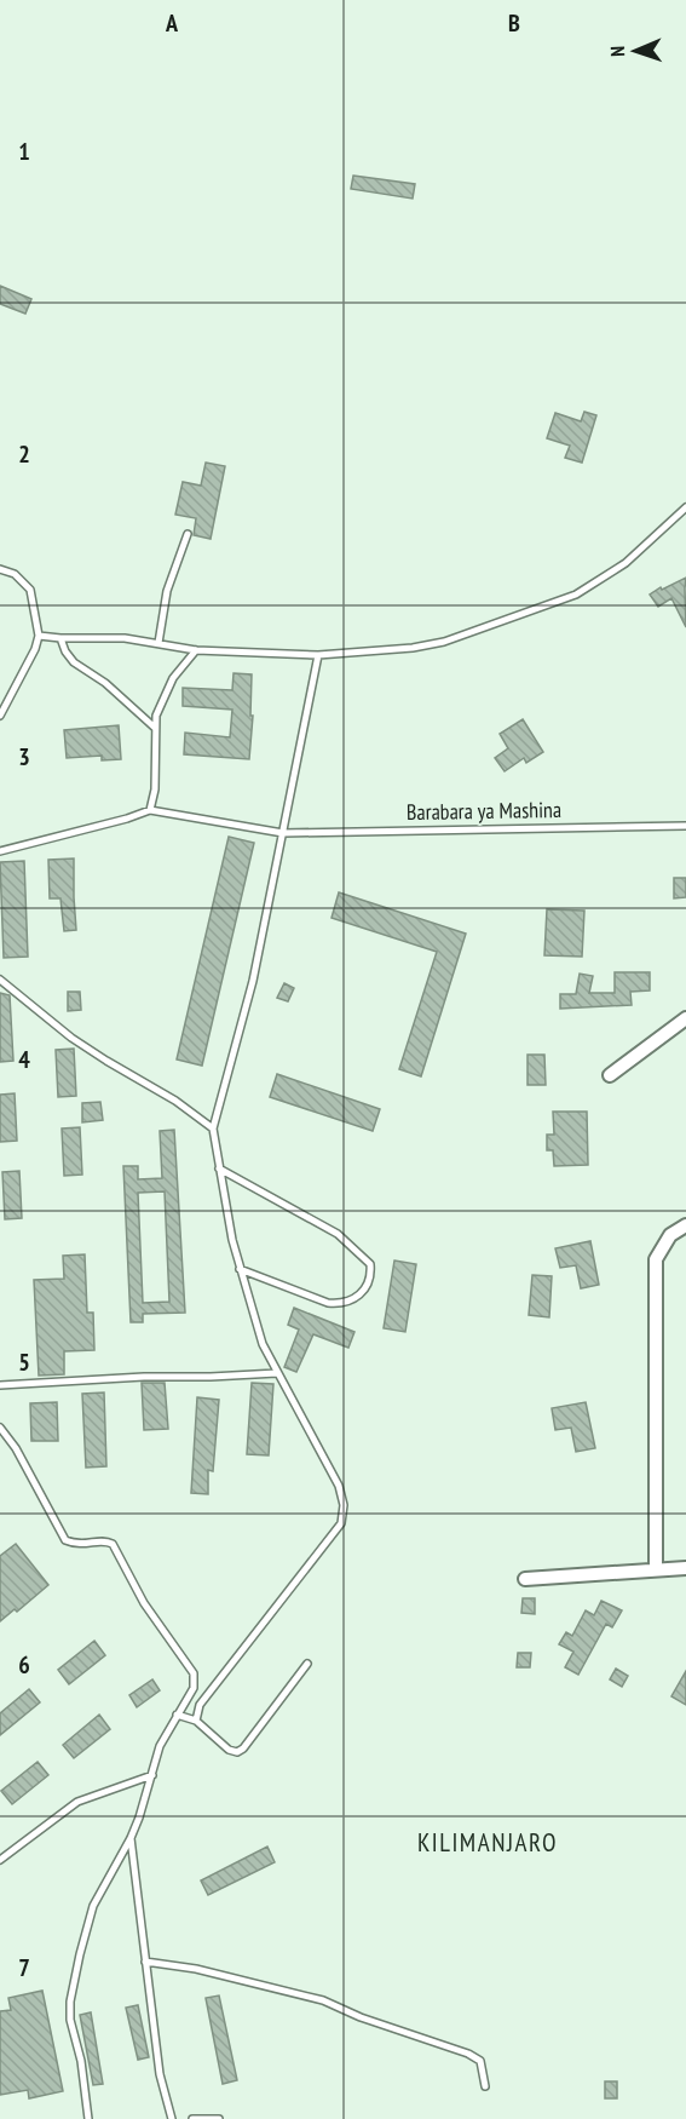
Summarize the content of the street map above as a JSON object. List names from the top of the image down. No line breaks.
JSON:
{"streets":{"lane":["Barabara ya Mashina"]},"districts":["KILIMANJARO"],"north":"left","grid":{"columns":["A","B"],"rows":["1","2","3","4","5","6","7"]}}
